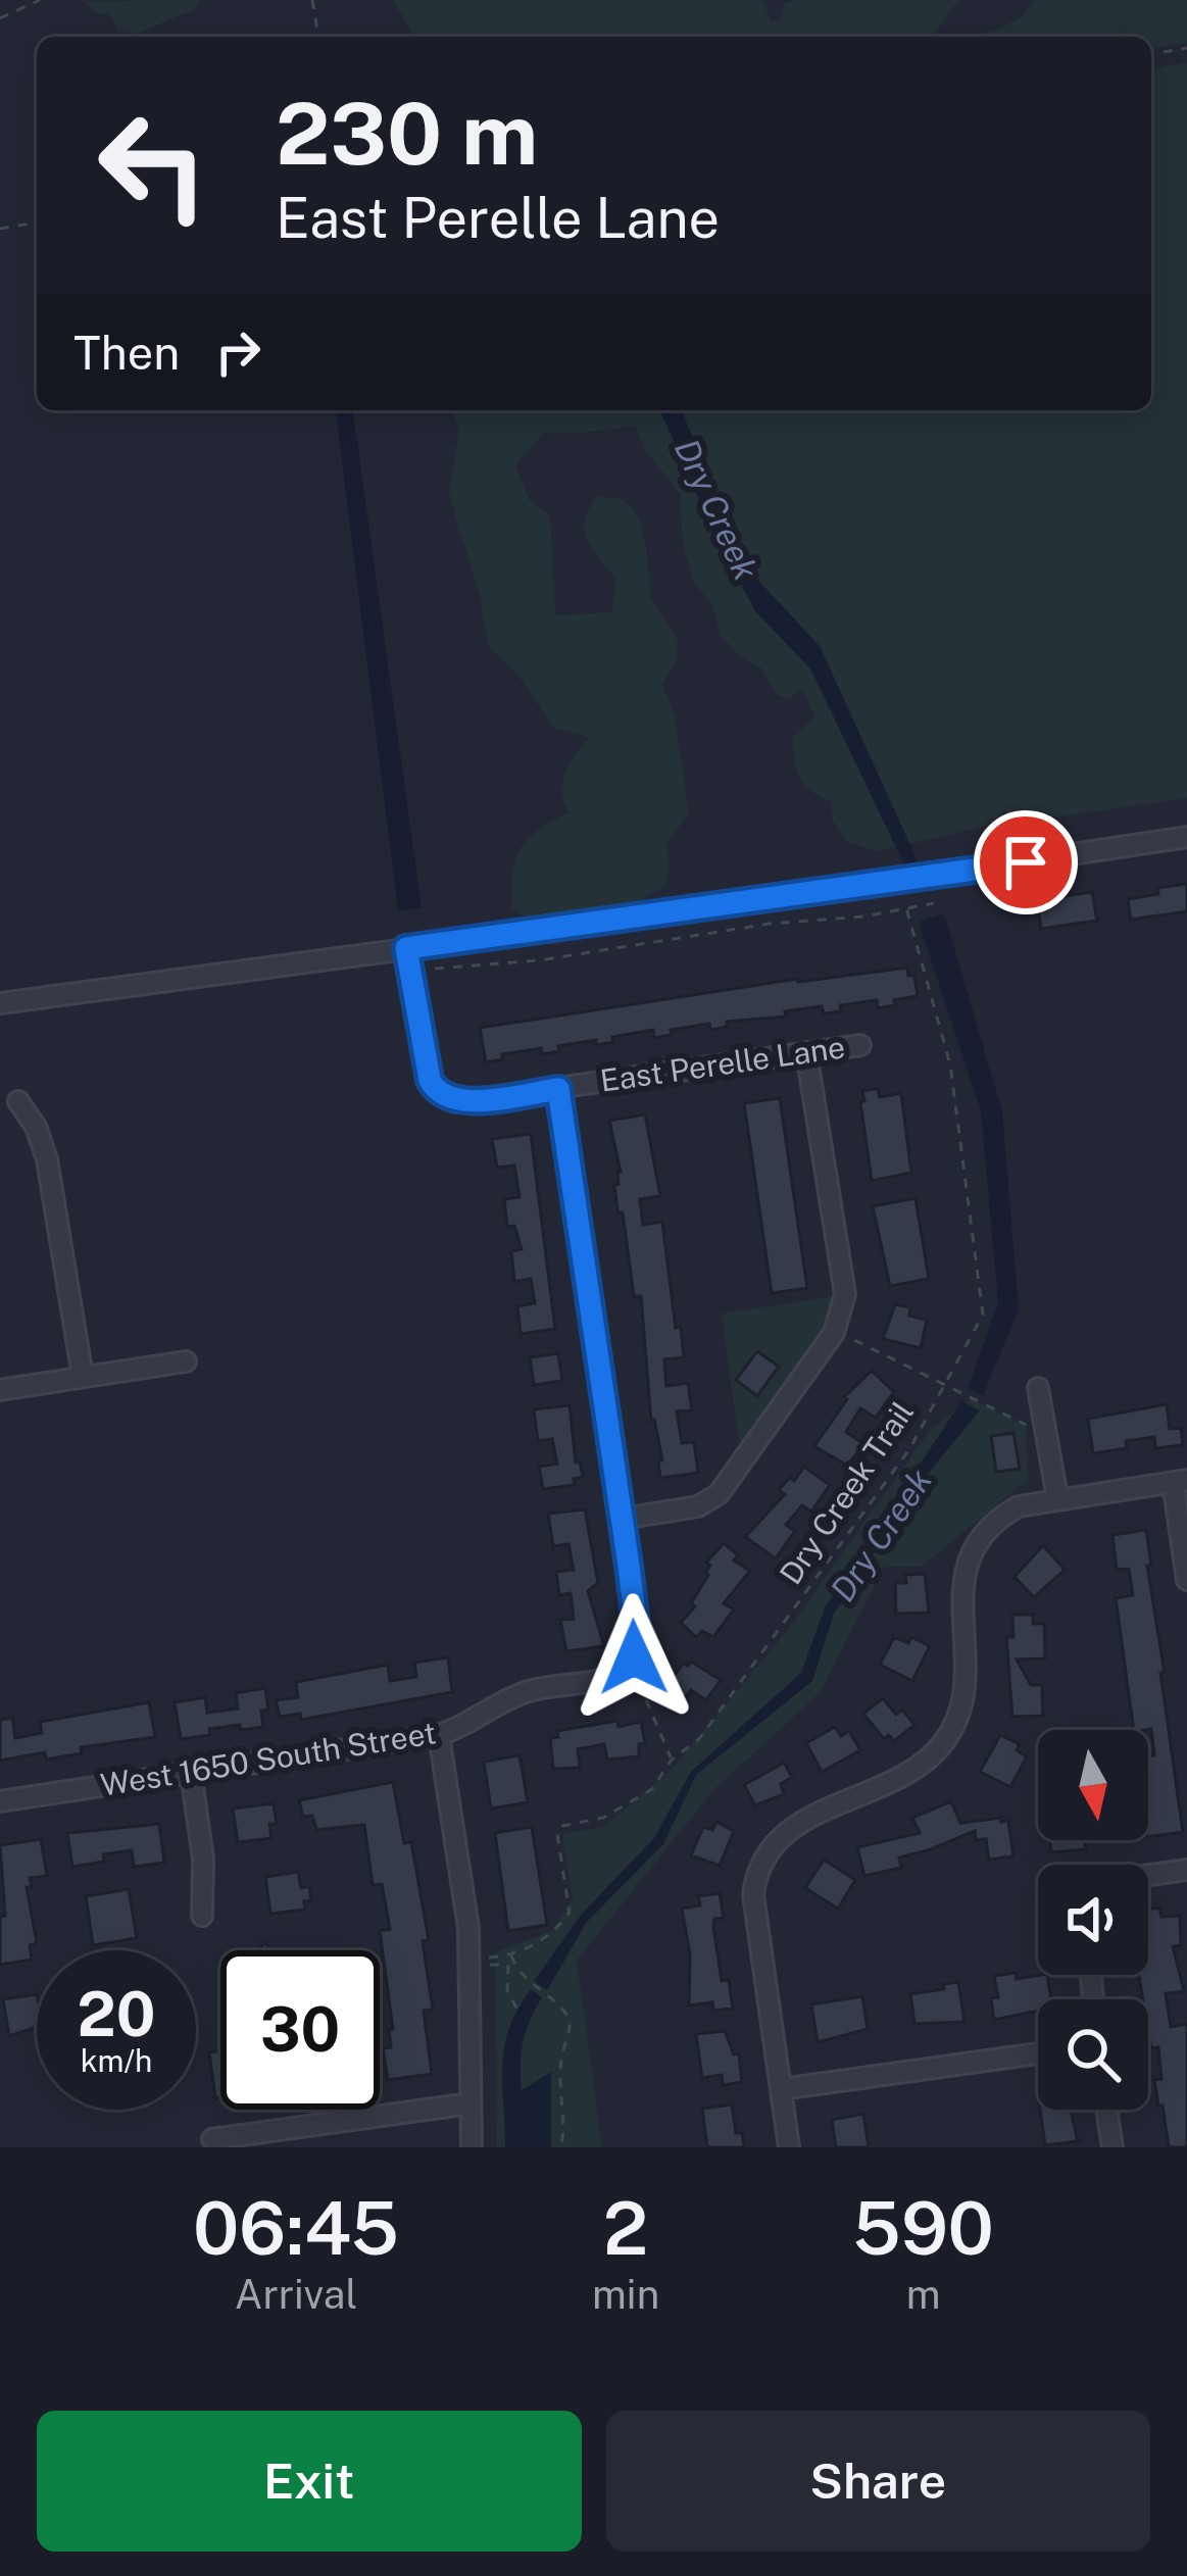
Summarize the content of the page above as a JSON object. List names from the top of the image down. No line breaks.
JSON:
{"streets":{"street":["East Perelle Lane","West 1650 South Street"],"path":["Dry Creek Trail"]},"water":["Dry Creek"],"north":"bottom","page":{"turn":["230 m","East Perelle Lane"],"then":"Then","speed":"20 km/h","limit":"30","eta":["06:45","Arrival","2","min","590","m"],"buttons":["Exit","Share"]}}
